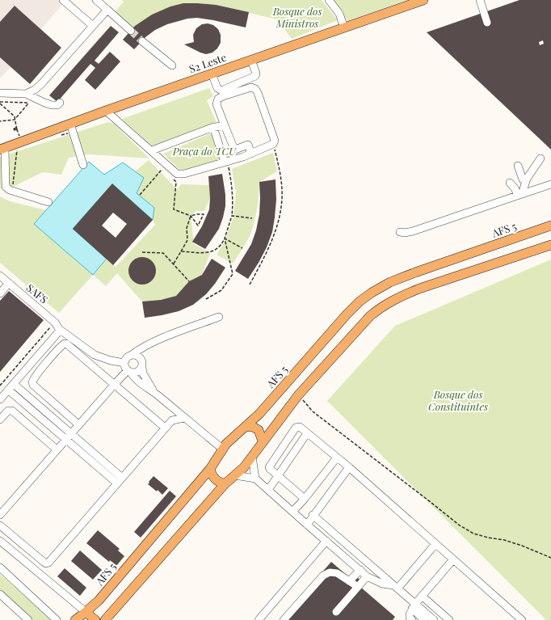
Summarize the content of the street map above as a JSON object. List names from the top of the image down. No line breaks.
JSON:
{"streets":{"main road":["S2 Leste","AFS 5"],"street":["SAFS"]},"parks":["Bosque dos Ministros","Praça do TCU","Bosque dos Constituintes"]}
